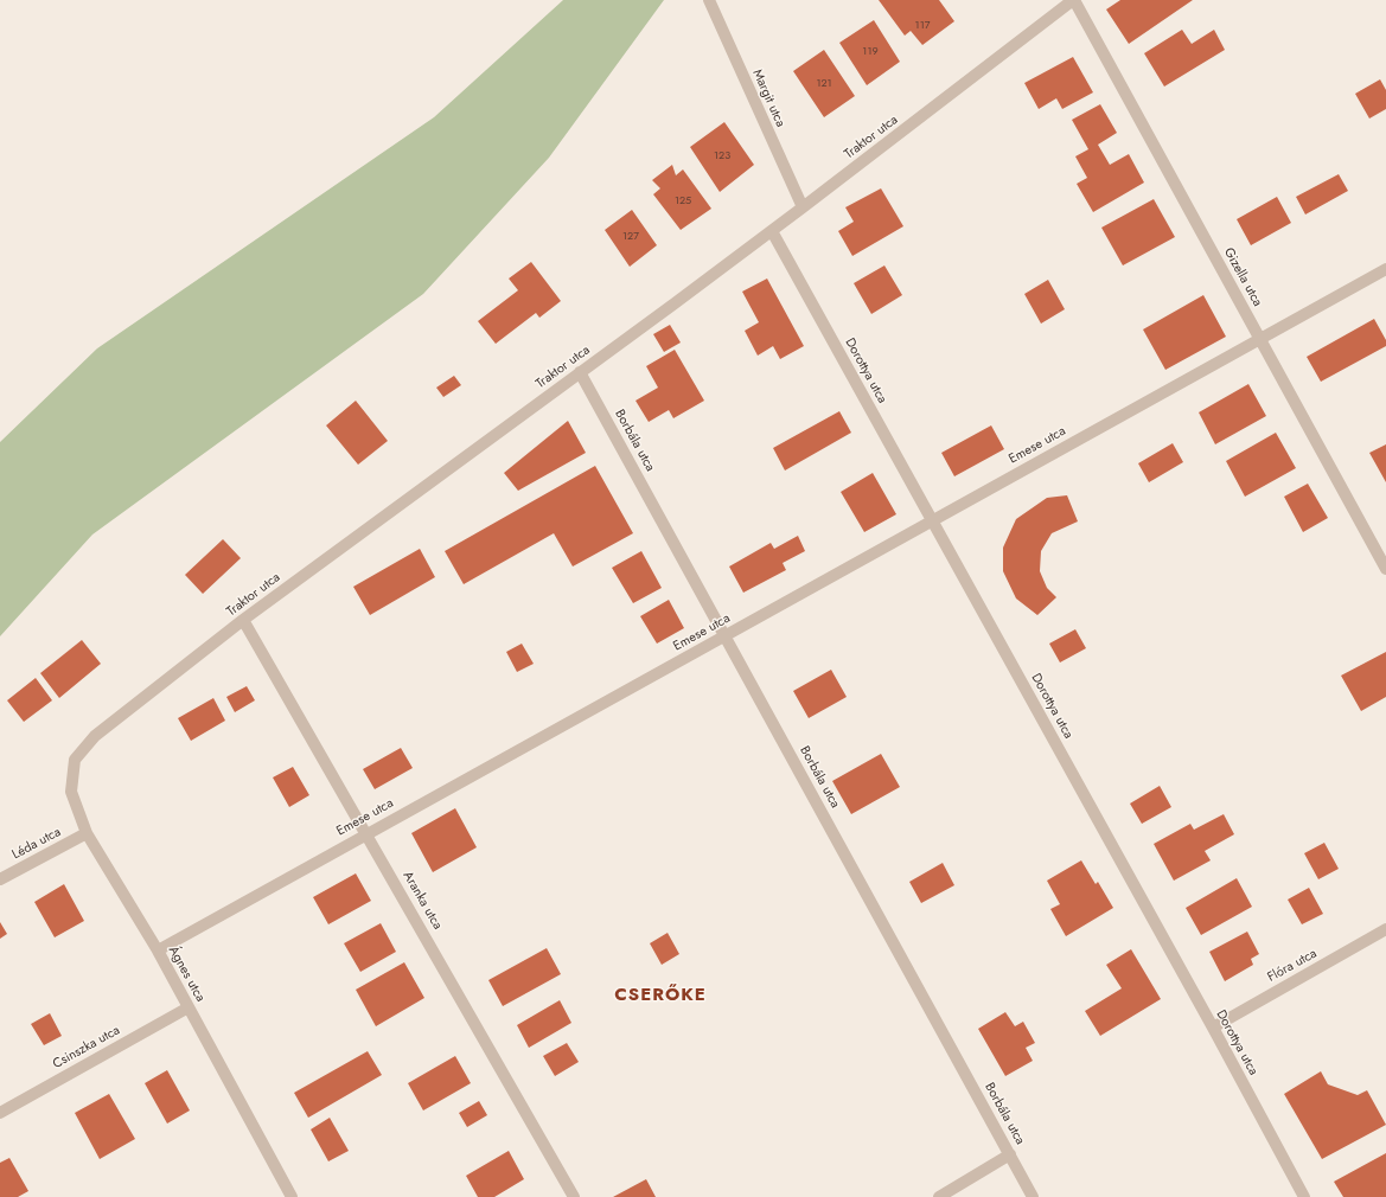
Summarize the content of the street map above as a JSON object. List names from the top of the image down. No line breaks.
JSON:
{"streets":{"street":["Margit utca","Traktor utca","Gizella utca","Dorottya utca","Borbála utca","Emese utca","Léda utca","Aranka utca","Flóra utca","Ágnes utca","Csinszka utca"]},"crossings":[["Margit utca","Traktor utca"],["Traktor utca","Gizella utca"],["Traktor utca","Dorottya utca"],["Traktor utca","Borbála utca"],["Traktor utca","Aranka utca"],["Traktor utca","Ágnes utca"],["Gizella utca","Emese utca"],["Dorottya utca","Emese utca"],["Dorottya utca","Flóra utca"],["Borbála utca","Emese utca"],["Emese utca","Aranka utca"],["Emese utca","Ágnes utca"],["Léda utca","Ágnes utca"],["Ágnes utca","Csinszka utca"]],"districts":["CSERŐKE"],"house_numbers":["117","119","121","123","125","127"]}
